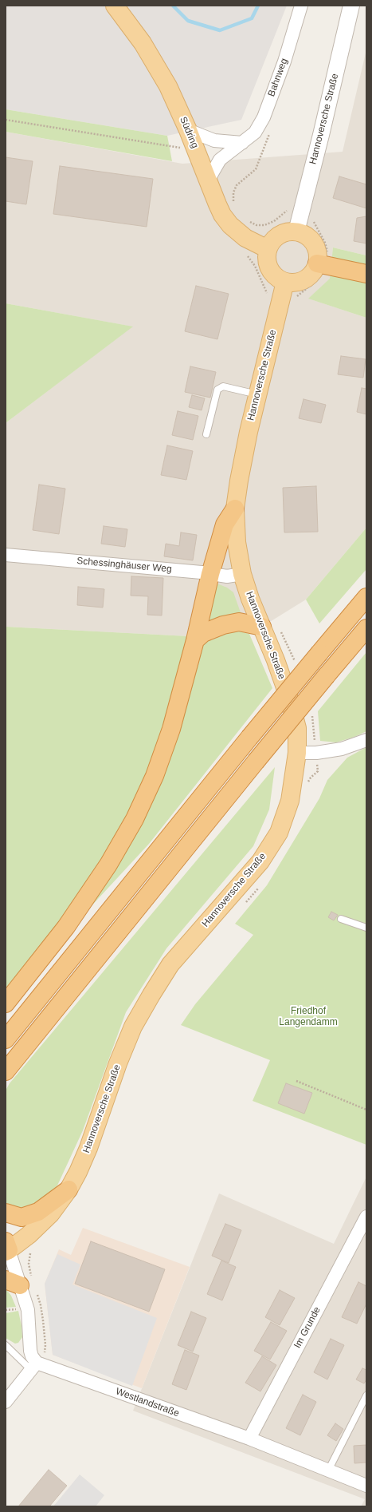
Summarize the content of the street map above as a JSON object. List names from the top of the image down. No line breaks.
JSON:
{"streets":{"main road":["Hannoversche Straße","Südring"],"street":["Bahnweg","Schessinghäuser Weg","Im Grunde","Westlandstraße"]},"crossings":[["Bahnweg","Südring"],["Hannoversche Straße","Südring"],["Hannoversche Straße","Schessinghäuser Weg"],["Im Grunde","Westlandstraße"]],"parks":["Friedhof Langendamm"]}
